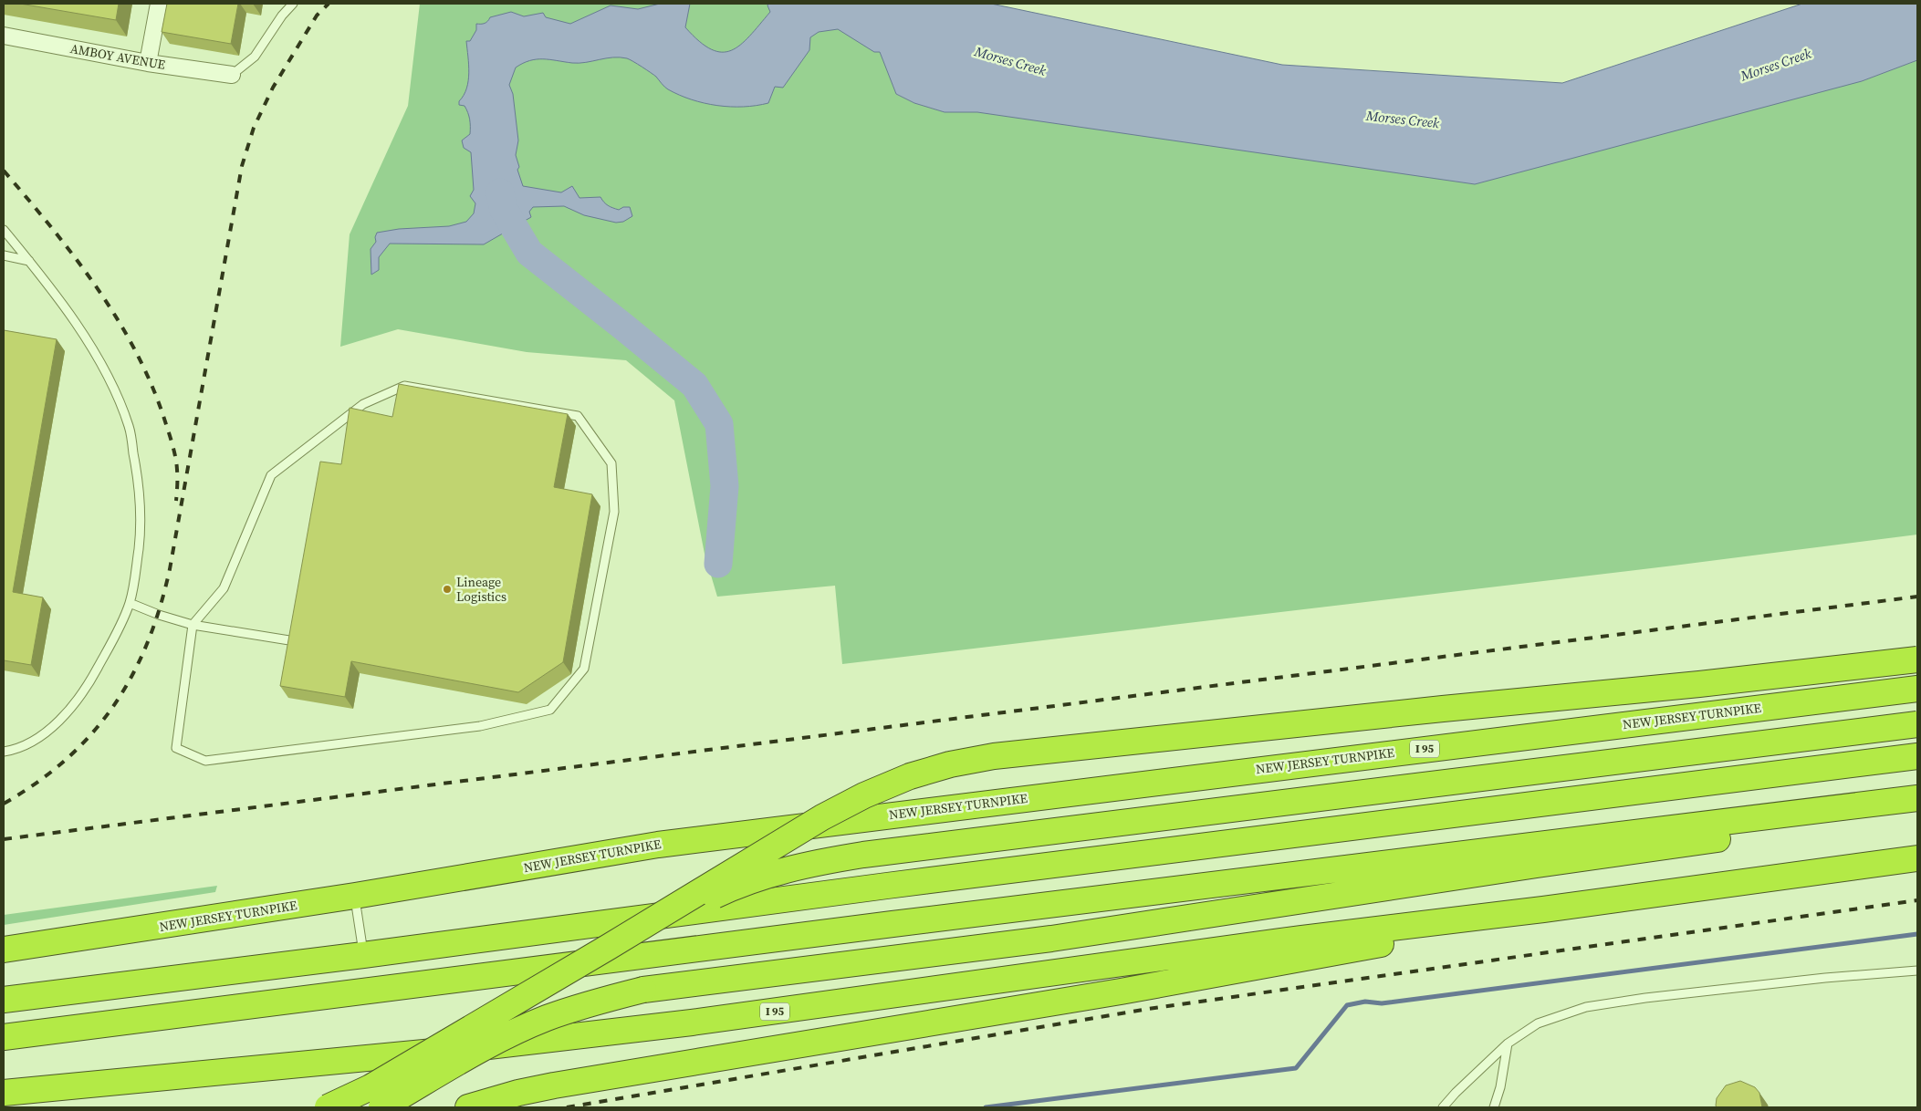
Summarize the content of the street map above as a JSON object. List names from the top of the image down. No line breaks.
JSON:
{"streets":{"highway":["NEW JERSEY TURNPIKE","I 95"],"street":["AMBOY AVENUE"]},"water":["Morses Creek"],"places":["Lineage Logistics"]}
